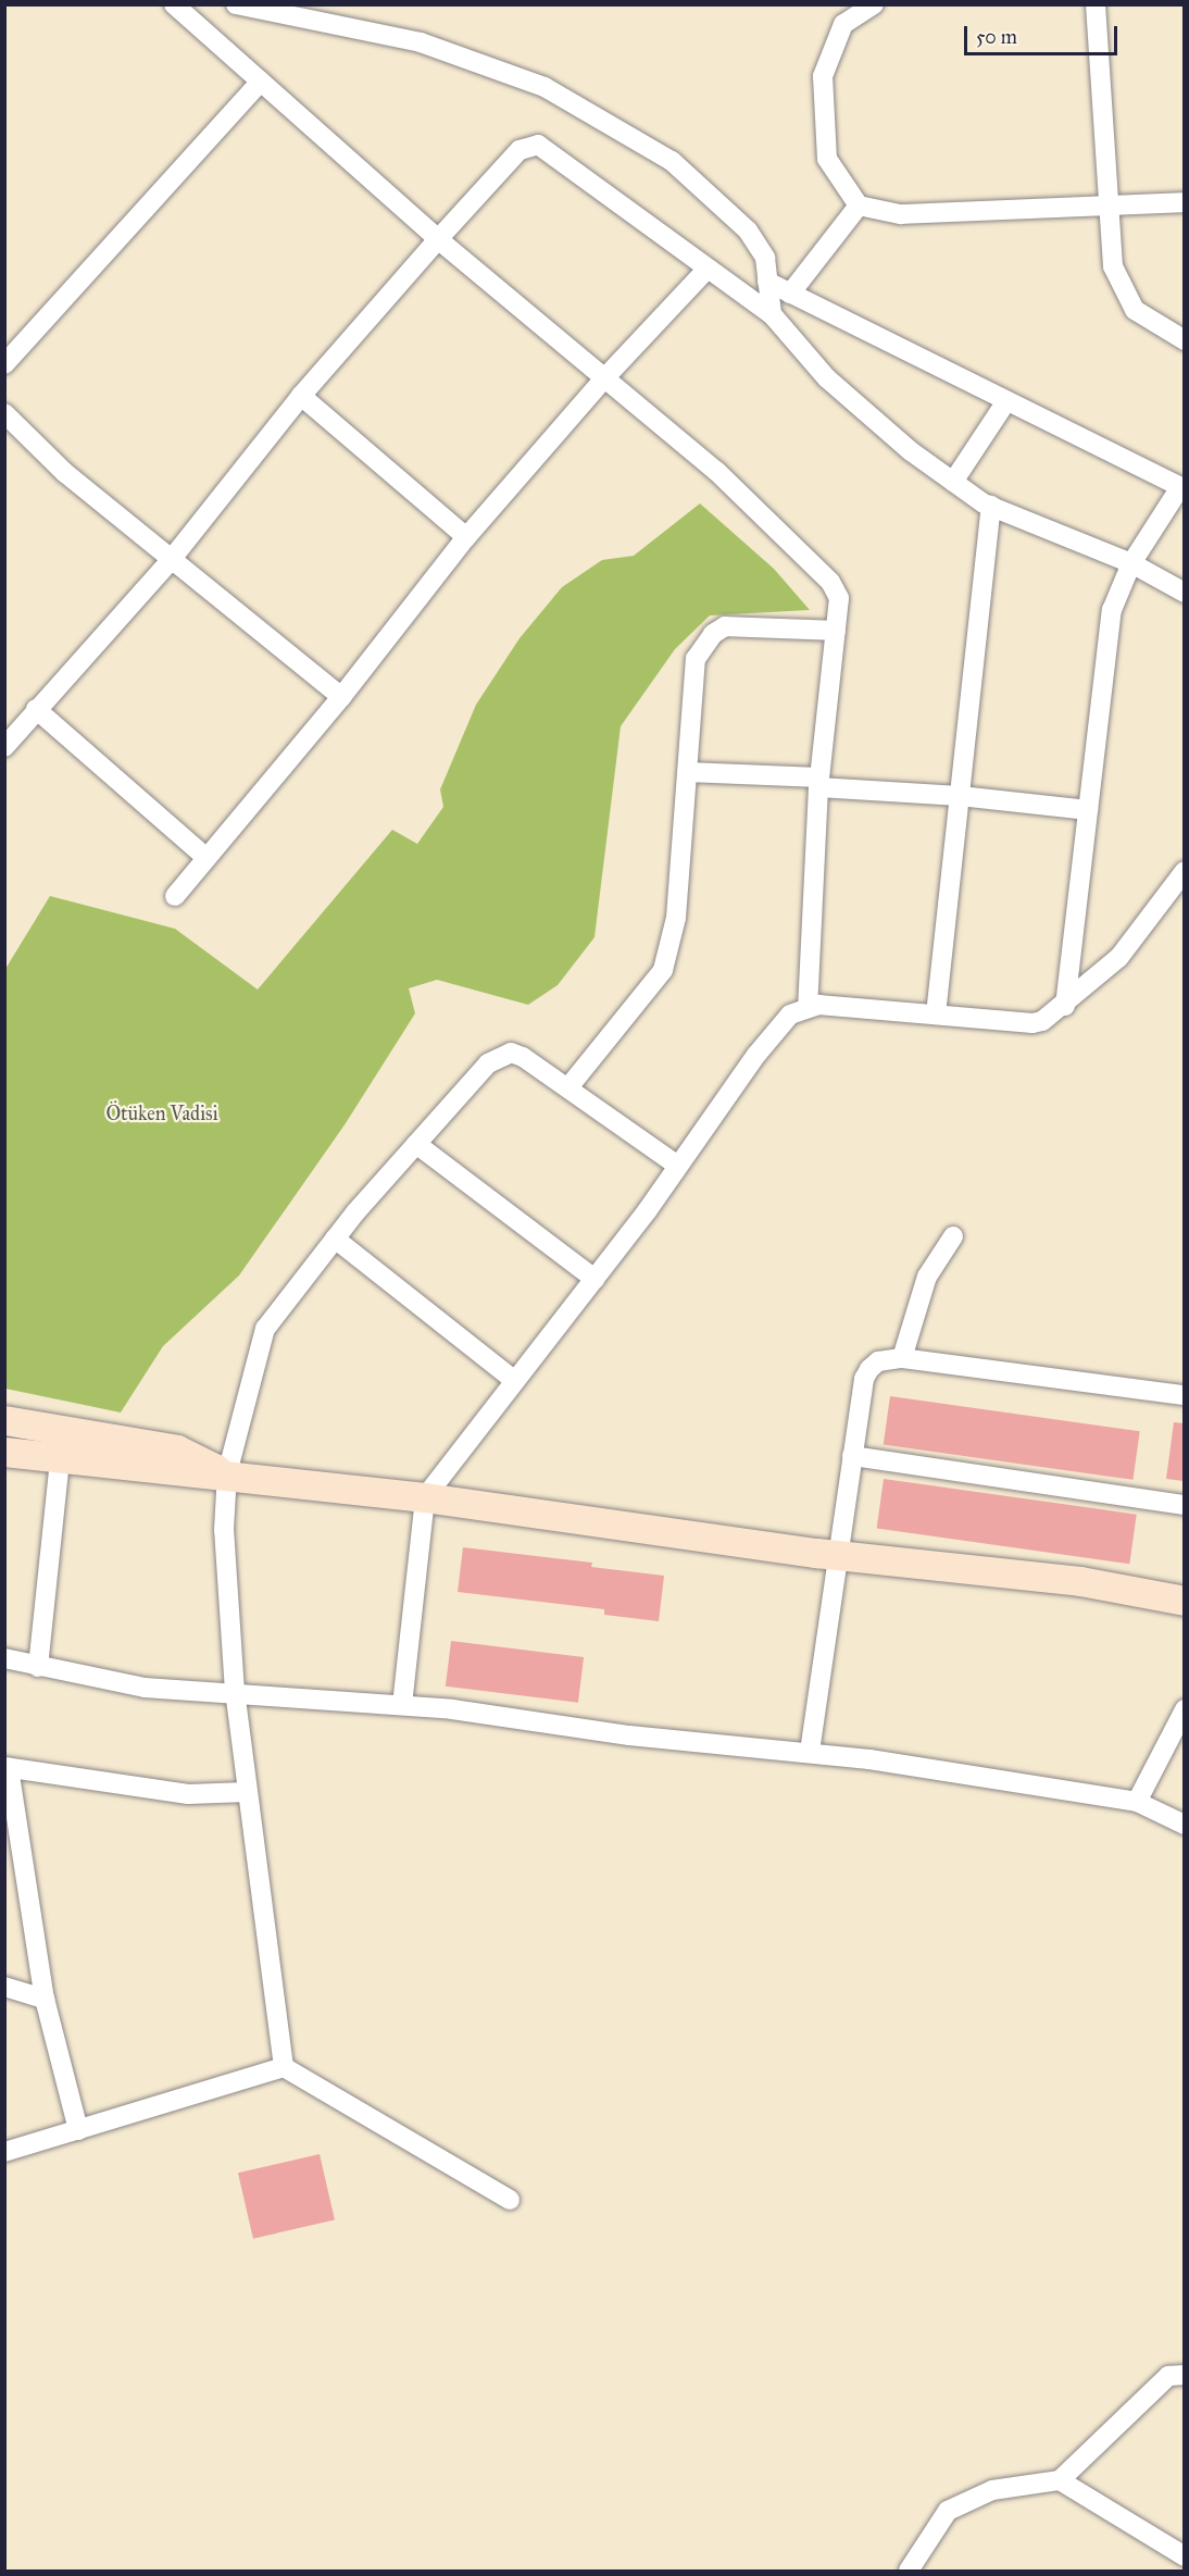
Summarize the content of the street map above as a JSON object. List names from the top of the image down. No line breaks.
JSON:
{"parks":["Ötüken Vadisi"],"scale_bar":"50 m"}
